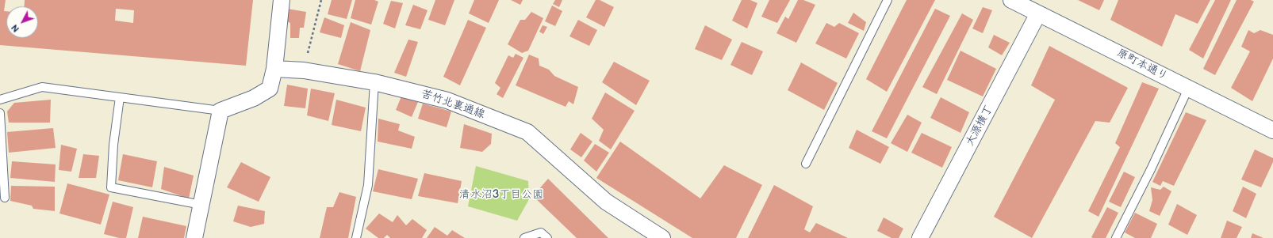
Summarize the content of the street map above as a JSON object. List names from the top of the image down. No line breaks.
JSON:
{"streets":{"street":["原町本通り","苦竹北裏通線","大源横丁"]},"crossings":[["原町本通り","大源横丁"]],"parks":["清水沼3丁目公園"],"north":"bottom left"}
